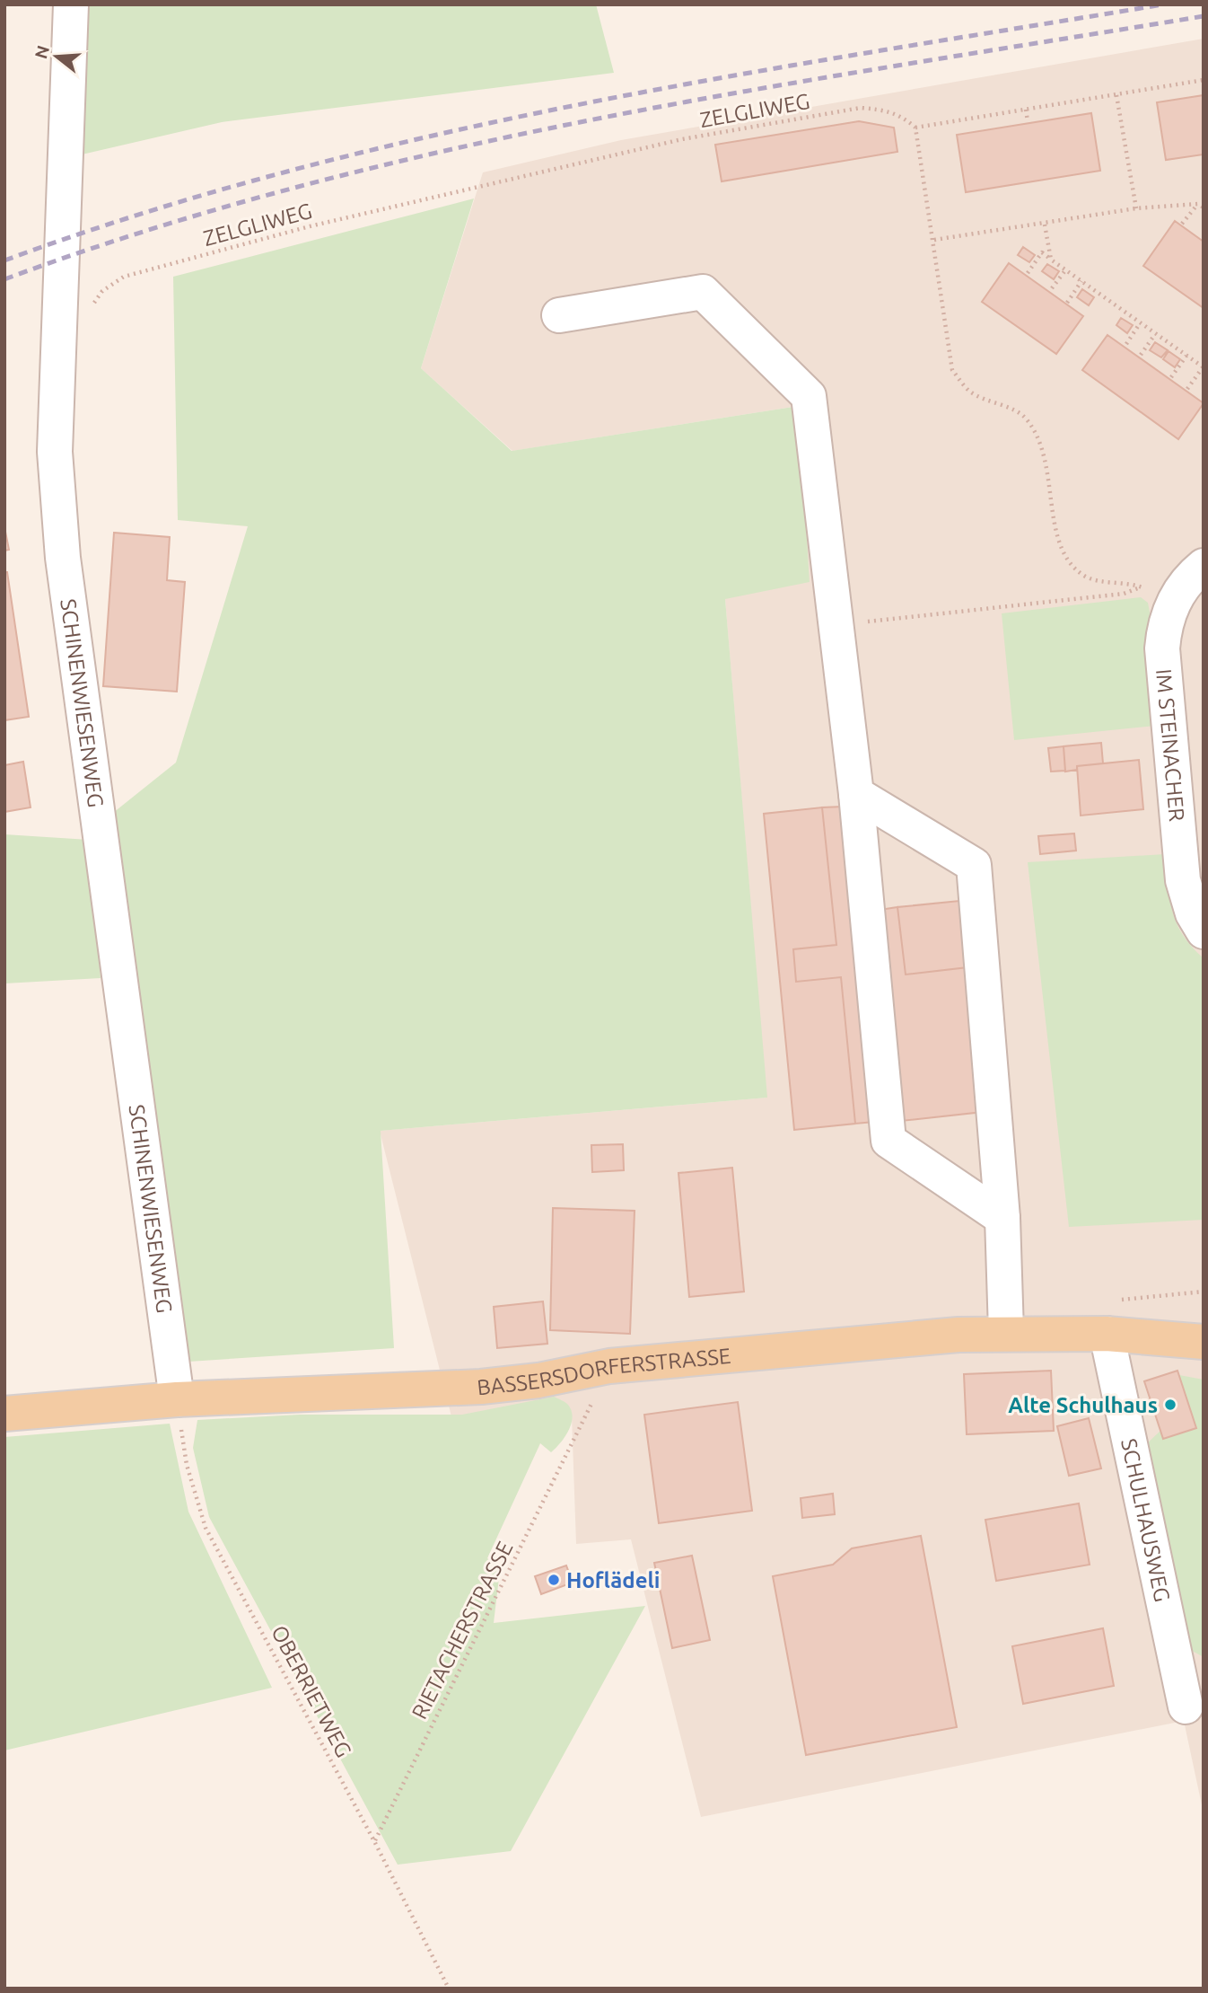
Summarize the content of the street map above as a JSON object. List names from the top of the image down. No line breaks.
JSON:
{"streets":{"main road":["BASSERSDORFERSTRASSE"],"street":["SCHINENWIESENWEG","IM STEINACHER","SCHULHAUSWEG"],"path":["ZELGLIWEG","RIETACHERSTRASSE","OBERRIETWEG"]},"crossings":[["SCHINENWIESENWEG","BASSERSDORFERSTRASSE"],["SCHINENWIESENWEG","OBERRIETWEG"],["BASSERSDORFERSTRASSE","SCHULHAUSWEG"],["BASSERSDORFERSTRASSE","OBERRIETWEG"],["RIETACHERSTRASSE","OBERRIETWEG"]],"places":["Alte Schulhaus","Hoflädeli"],"north":"left"}
